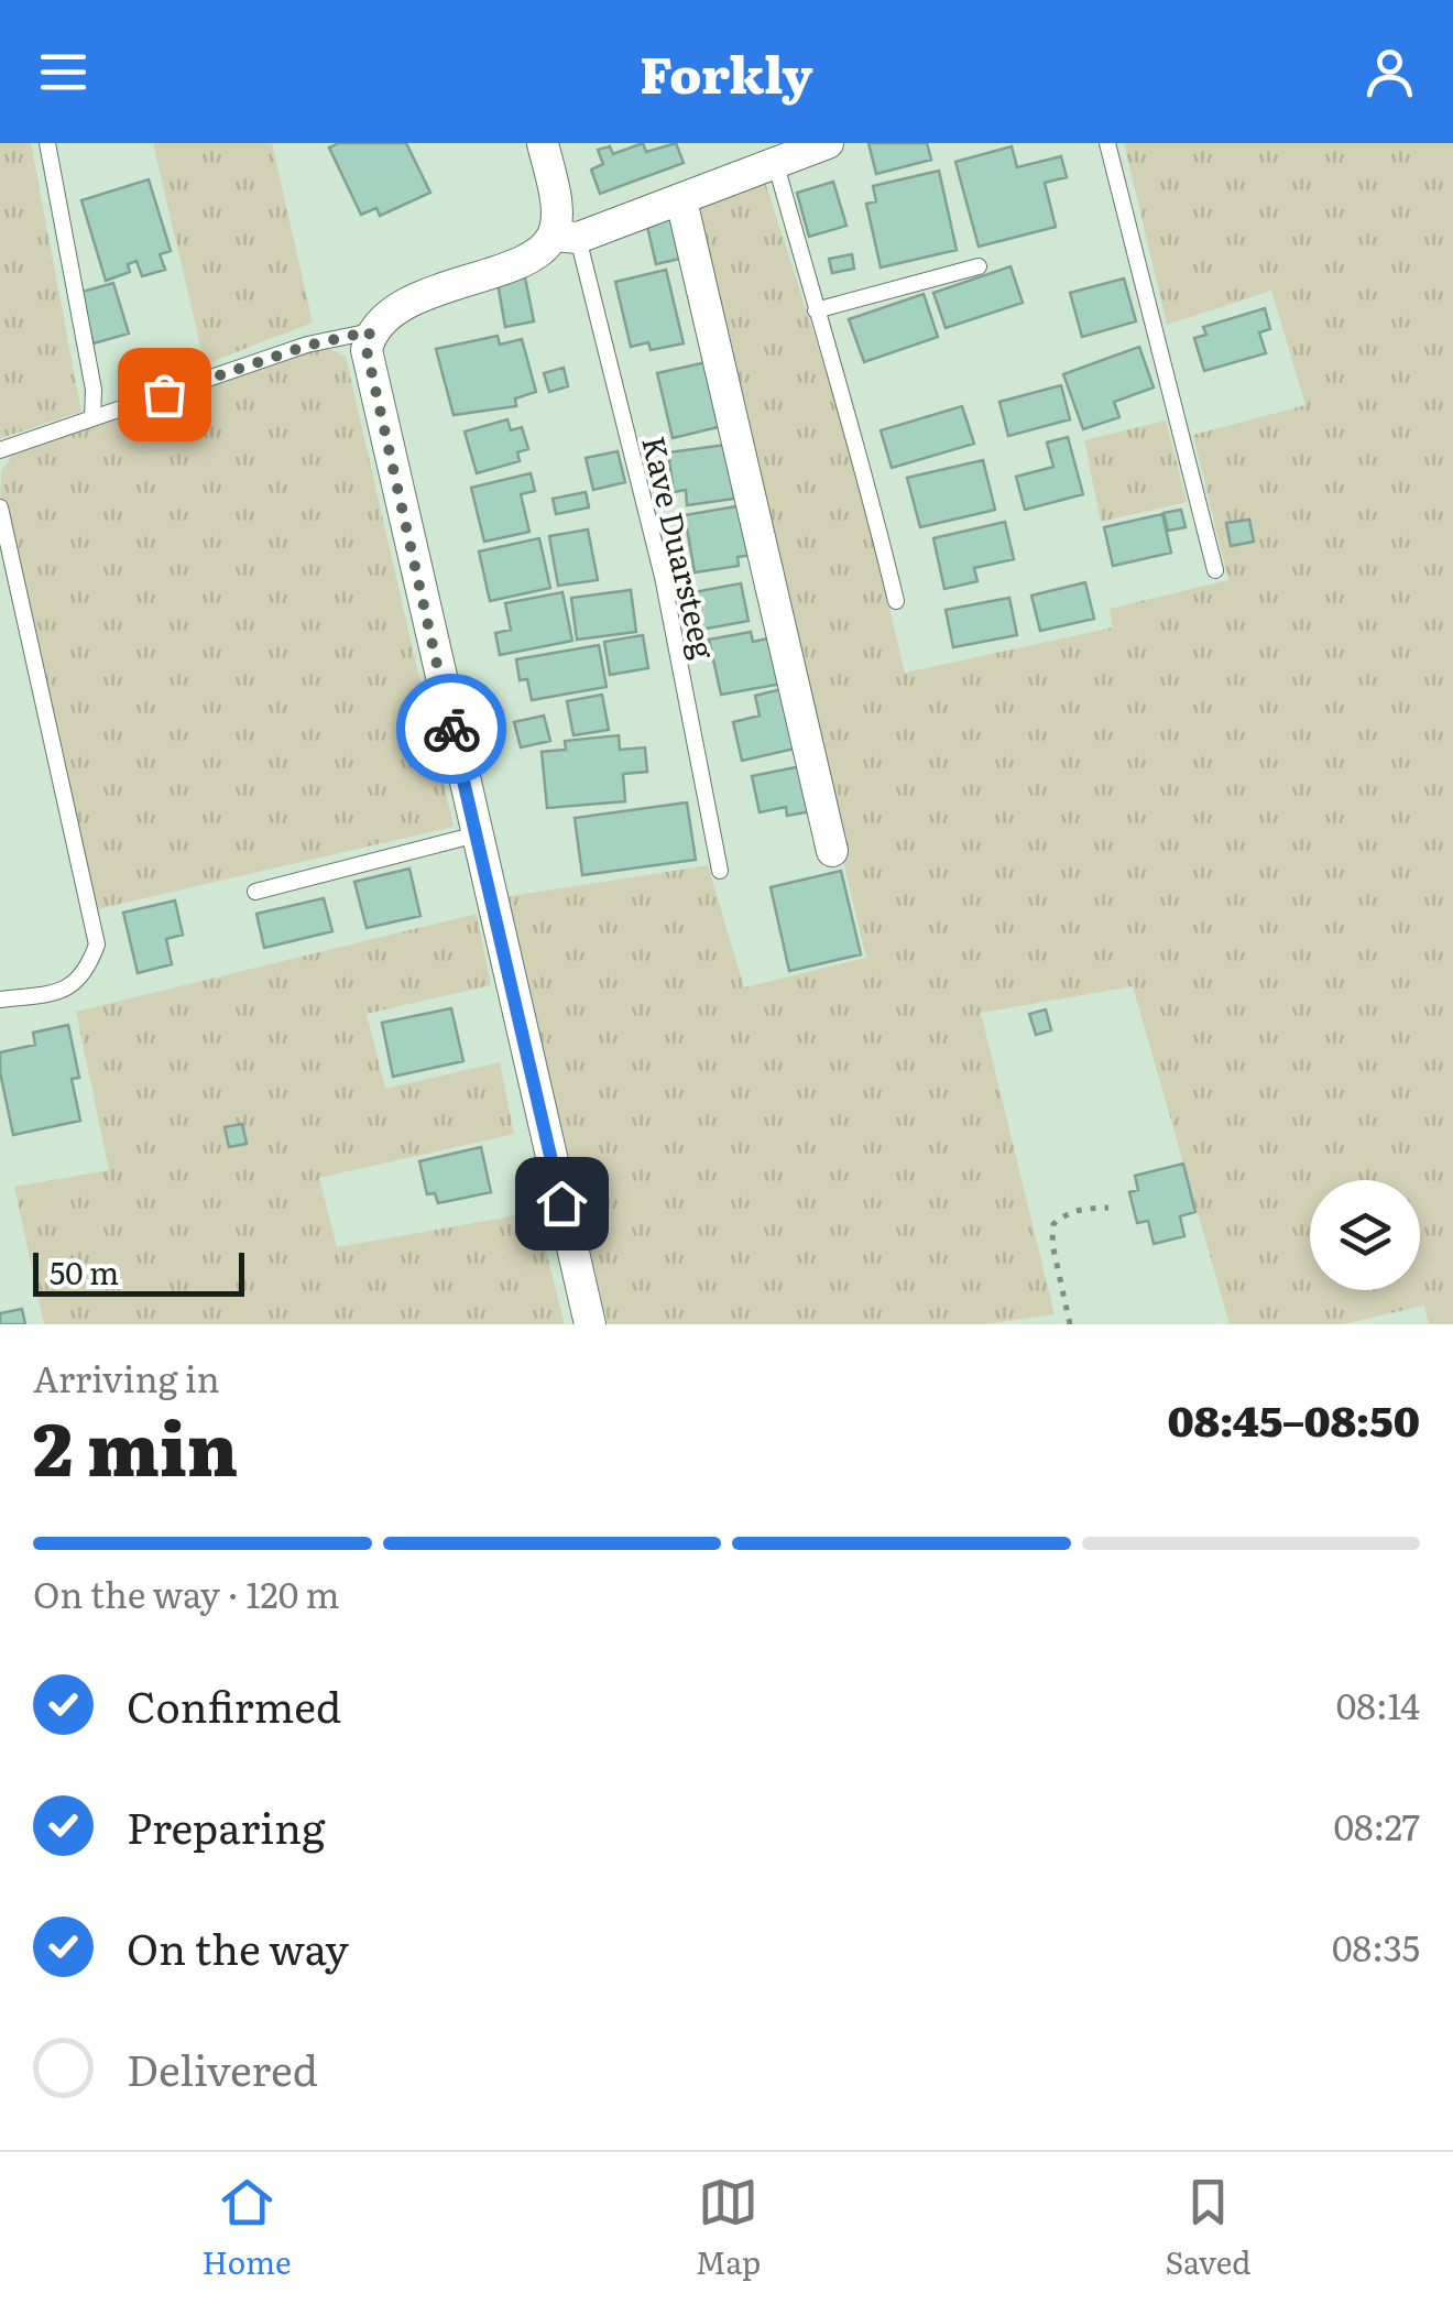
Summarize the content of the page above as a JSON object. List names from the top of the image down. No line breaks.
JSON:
{"streets":{"lane":["Kave Duarsteeg"]},"scale_bar":"50 m","page":{"header":"Forkly","scale":"50 m","heading":["2 min","Arriving in","08:45–08:50"],"bar":"On the way · 120 m","list":[["Confirmed","08:14"],["Preparing","08:27"],["On the way","08:35"],"Delivered"],"tabs":["Home","Map","Saved"]}}
